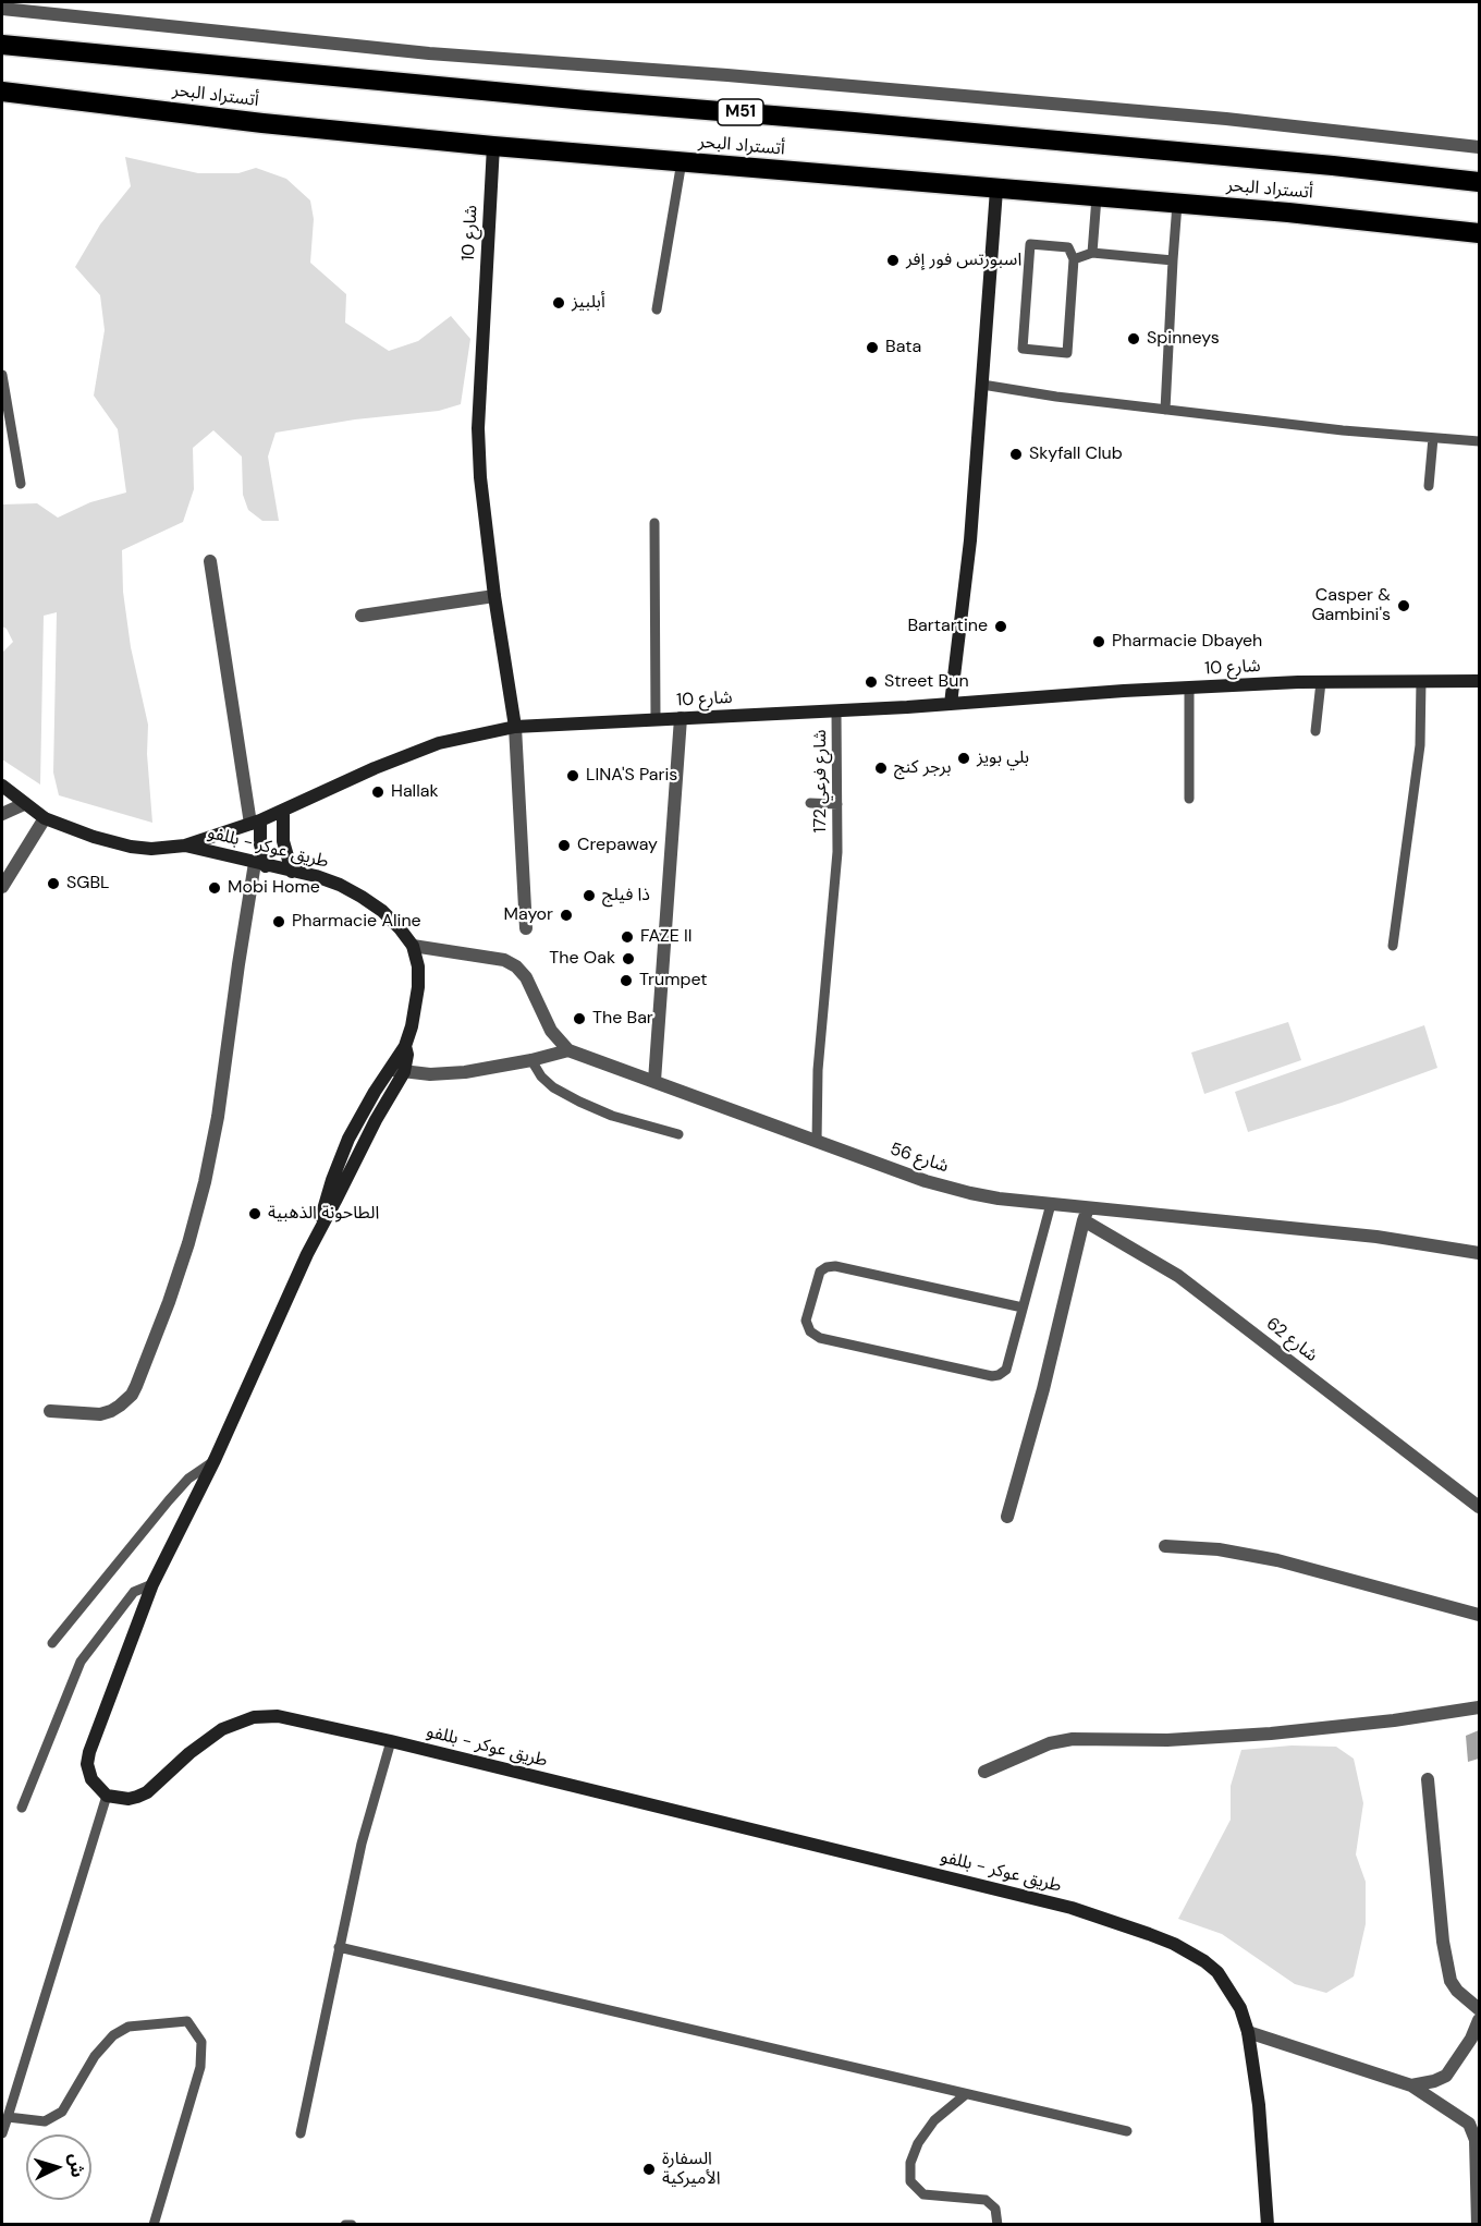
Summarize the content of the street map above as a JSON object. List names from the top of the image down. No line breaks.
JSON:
{"streets":{"highway":["أتستراد البحر","M51"],"street":["شارع 10","طريق عوكر - بللفو","شارع 56","شارع 62"],"lane":["شارع فرعي 172"]},"crossings":[["أتستراد البحر","شارع 10"],["شارع 10","شارع فرعي 172"],["شارع فرعي 172","شارع 56"],["شارع 56","شارع 62"]],"places":["اسبورتس فور إفر","أبلبيز","Spinneys","Bata","Skyfall Club","Casper & Gambini's","Bartartine","Pharmacie Dbayeh","Street Bun","بلي بويز","برجر كنج","LINA'S Paris","Hallak","Crepaway","SGBL","Mobi Home","ذا فيلج","Mayor","Pharmacie Aline","FAZE II","The Oak","Trumpet","The Bar","الطاحونة الذهبية","السفارة الأميركية"],"north":"right"}
